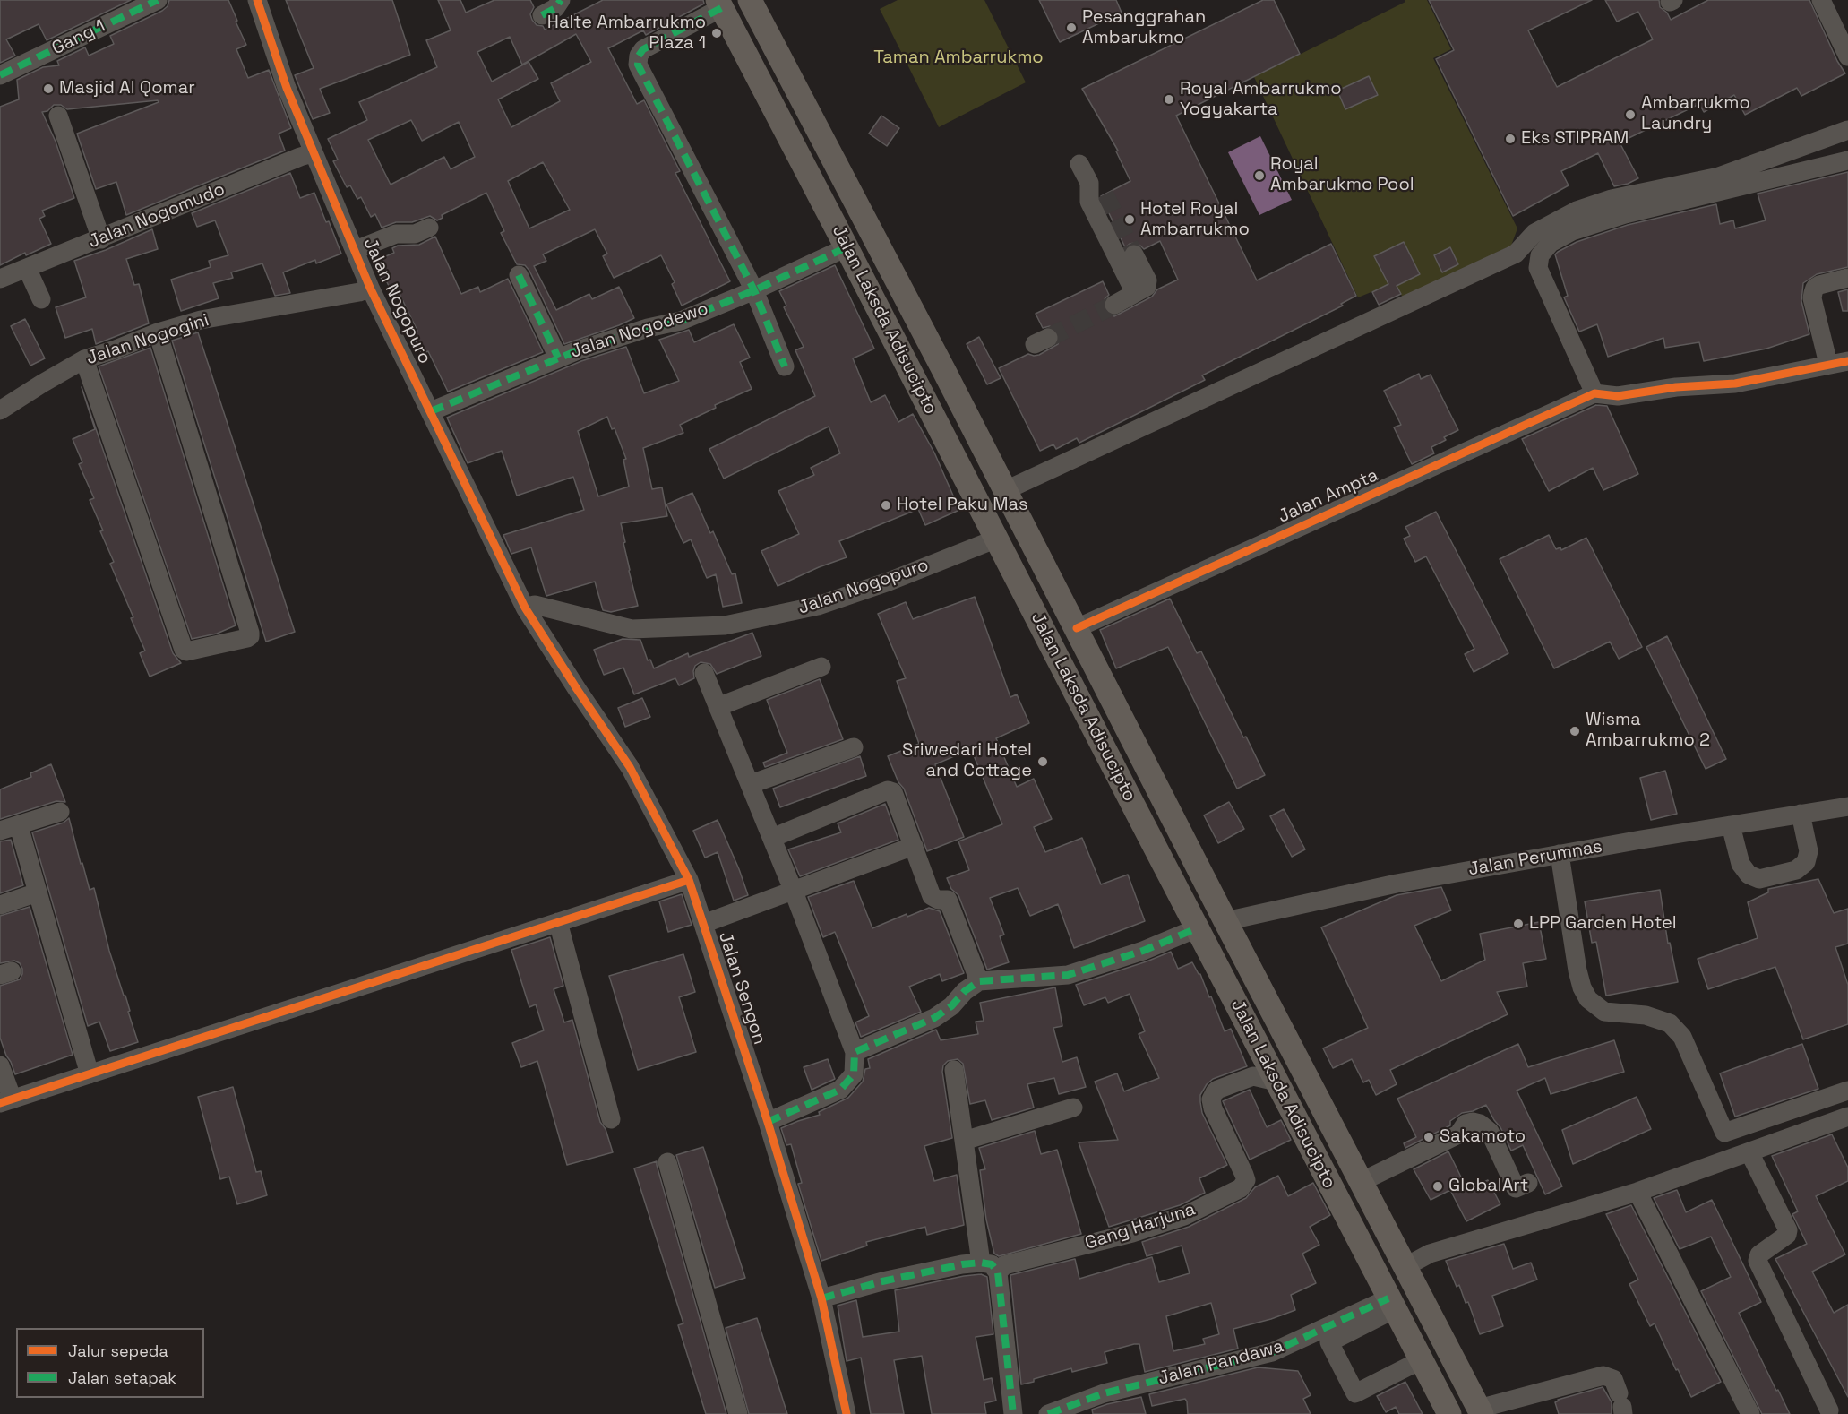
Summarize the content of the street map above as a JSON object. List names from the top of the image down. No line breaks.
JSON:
{"streets":{"main road":["Jalan Laksda Adisucipto"],"street":["Gang 1","Jalan Nogomudo","Jalan Nogopuro","Jalan Nogodewo","Jalan Nogogini","Jalan Ampta","Jalan Perumnas","Jalan Sengon","Gang Harjuna","Jalan Pandawa"]},"crossings":[["Jalan Nogomudo","Jalan Nogopuro"],["Jalan Nogopuro","Jalan Laksda Adisucipto"],["Jalan Nogopuro","Jalan Nogodewo"],["Jalan Nogopuro","Jalan Nogogini"],["Jalan Nogopuro","Jalan Sengon"],["Jalan Laksda Adisucipto","Jalan Nogodewo"],["Jalan Laksda Adisucipto","Jalan Ampta"],["Jalan Laksda Adisucipto","Jalan Perumnas"],["Jalan Laksda Adisucipto","Gang Harjuna"],["Jalan Laksda Adisucipto","Jalan Pandawa"]],"parks":["Taman Ambarrukmo"],"places":["Pesanggrahan Ambarukmo","Halte Ambarrukmo Plaza 1","Masjid Al Qomar","Royal Ambarrukmo Yogyakarta","Ambarrukmo Laundry","Eks STIPRAM","Royal Ambarukmo Pool","Hotel Royal Ambarrukmo","Hotel Paku Mas","Wisma Ambarrukmo 2","Sriwedari Hotel and Cottage","LPP Garden Hotel","Sakamoto","GlobalArt"],"legend":["Jalur sepeda","Jalan setapak"]}
